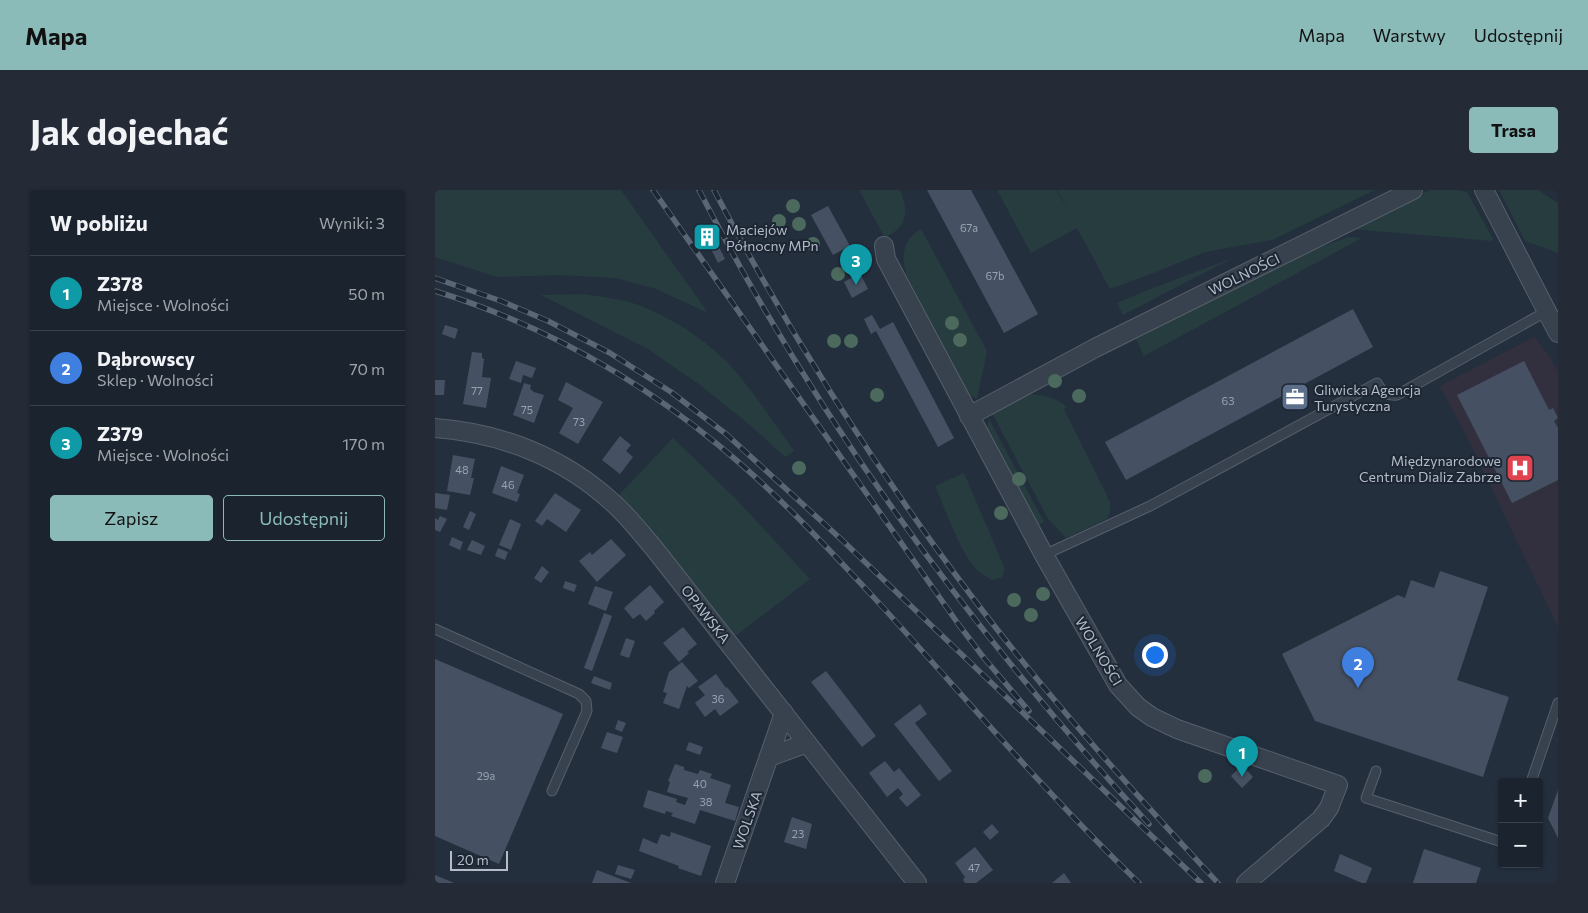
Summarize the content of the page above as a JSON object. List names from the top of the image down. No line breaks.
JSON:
{"streets":{"street":["WOLNOŚCI","OPAWSKA","WOLSKA"]},"crossings":[["OPAWSKA","WOLSKA"]],"places":{"building":["Maciejów Północny MPn"],"office":["Gliwicka Agencja Turystyczna"],"hospital":["Międzynarodowe Centrum Dializ Zabrze"]},"house_numbers":["67a","67b","77","63","75","73","48","46","36","29a","40","38","23","47"],"scale_bar":"20 m","page":{"header":"Mapa","nav":["Mapa","Warstwy","Udostępnij"],"buttons":["Trasa",["Zapisz","Udostępnij"]],"title":"Jak dojechać","heading":["W pobliżu","Wyniki: 3"],"pins":["3","2","1"],"list":[{"mark":"1","name":"Z378","note":"Miejsce · Wolności","value":"50 m"},{"mark":"2","name":"Dąbrowscy","note":"Sklep · Wolności","value":"70 m"},{"mark":"3","name":"Z379","note":"Miejsce · Wolności","value":"170 m"}],"map_buttons":["+","−"],"scale":"20 m"}}
